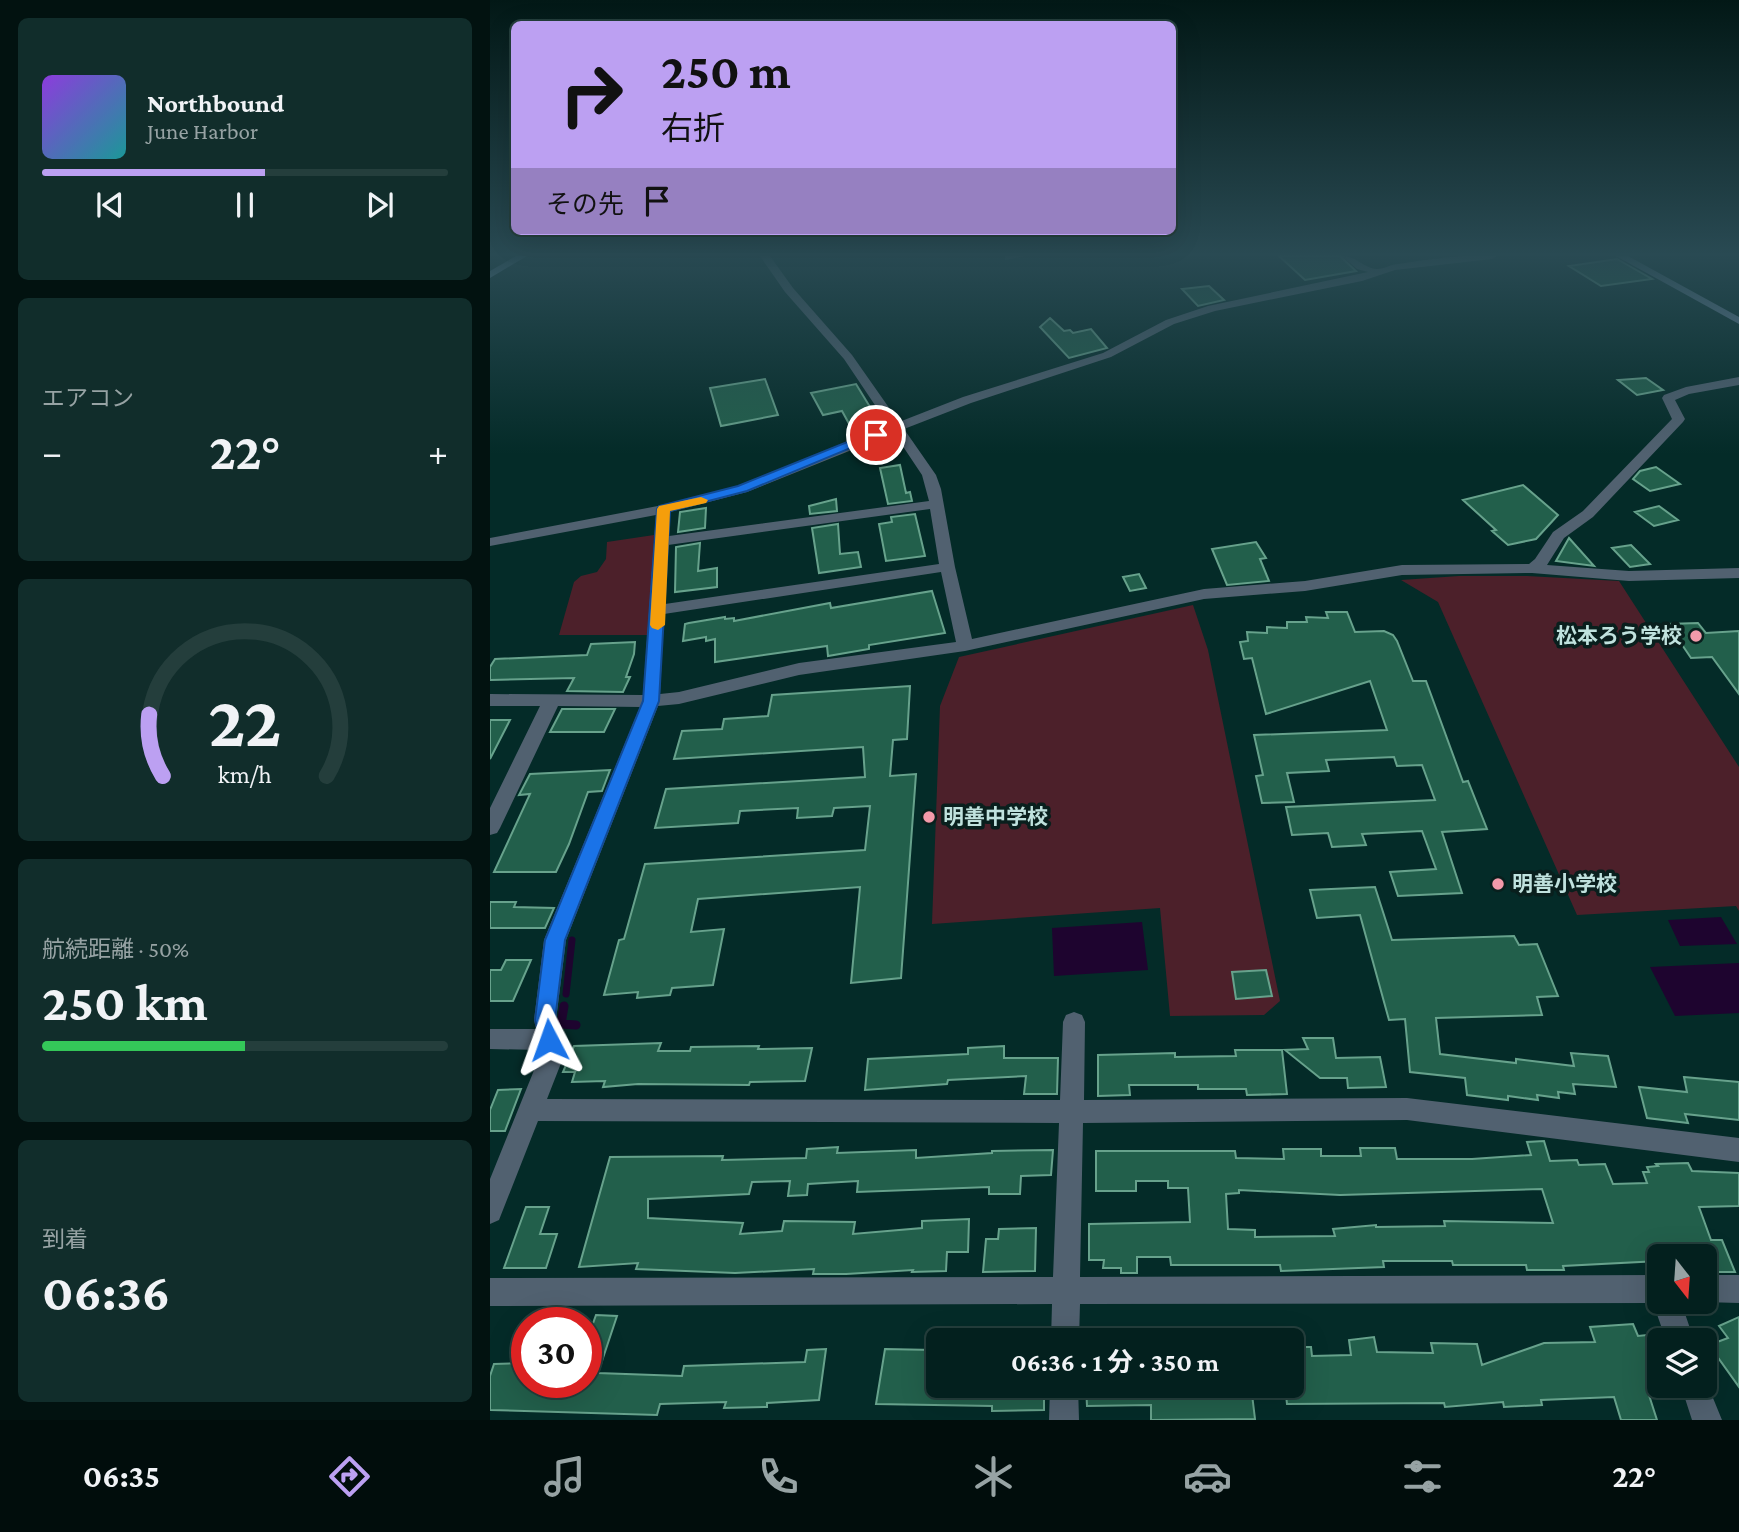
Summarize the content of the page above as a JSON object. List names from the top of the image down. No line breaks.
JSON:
{"places":["松本ろう学校","明善中学校","明善小学校"],"north":"bottom","page":{"turn":["250 m","右折"],"song":["Northbound","June Harbor"],"then":"その先","tile":["エアコン",["航続距離 · 50%","250 km"],["到着","06:36"]],"heat":["−","22°","+"],"limit":"30","trip":"06:36 · 1 分 · 350 m","tabs":["06:35","22°"],"gauge":["22","km/h"]}}
